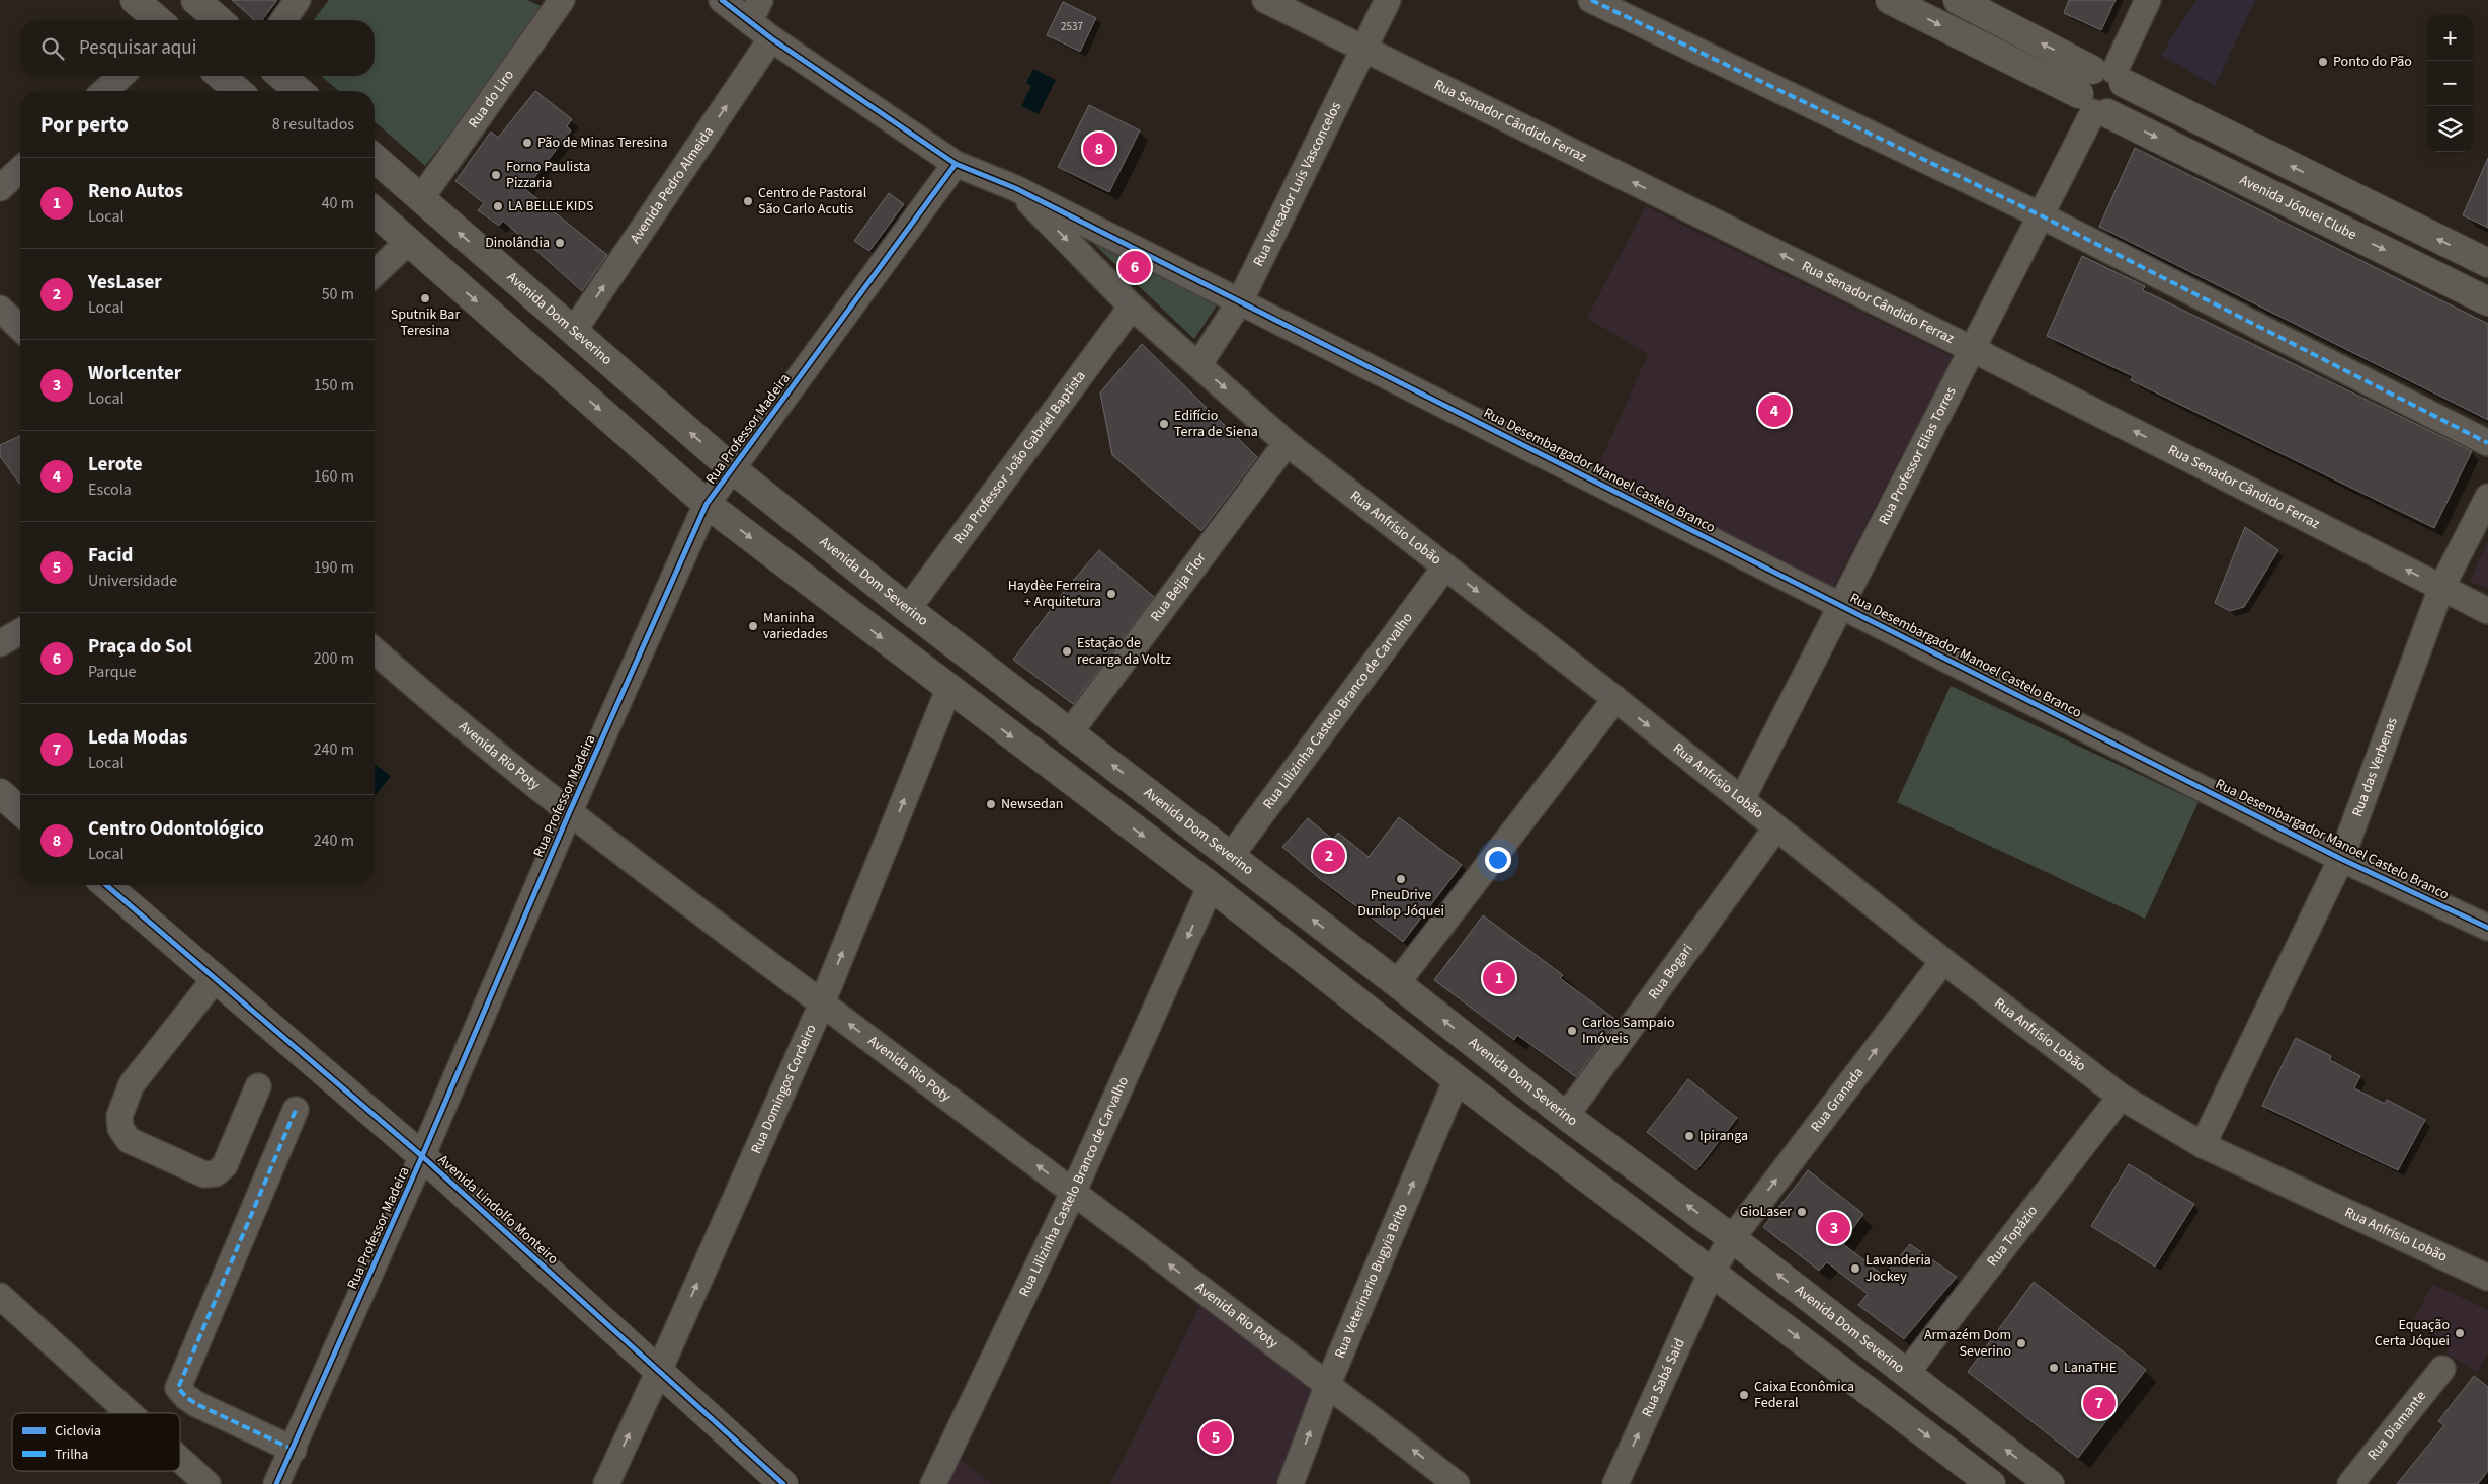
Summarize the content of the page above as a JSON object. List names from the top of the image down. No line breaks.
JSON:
{"streets":{"main road":["Avenida Jóquei Clube","Avenida Dom Severino","Avenida Lindolfo Monteiro"],"street":["Rua do Liro","Rua Senador Cândido Ferraz","Avenida Pedro Almeida","Rua Vereador Luís Vasconcelos","Rua Professor Madeira","Rua Professor Elias Torres","Rua Professor João Gabriel Baptista","Rua Desembargador Manoel Castelo Branco","Rua Anfrísio Lobão","Rua Beija Flor","Rua Lilizinha Castelo Branco de Carvalho","Avenida Rio Poty","Rua das Verbenas","Rua Bogari","Rua Domingos Cordeiro","Rua Granada","Rua Topázio","Rua Veterinario Bugyia Brito","Rua Sabá Said","Rua Diamante"]},"crossings":[["Rua do Liro","Avenida Dom Severino"],["Rua Senador Cândido Ferraz","Rua Vereador Luís Vasconcelos"],["Rua Senador Cândido Ferraz","Rua Professor Elias Torres"],["Rua Senador Cândido Ferraz","Rua das Verbenas"],["Avenida Pedro Almeida","Avenida Dom Severino"],["Avenida Pedro Almeida","Rua Desembargador Manoel Castelo Branco"],["Rua Vereador Luís Vasconcelos","Rua Desembargador Manoel Castelo Branco"],["Rua Vereador Luís Vasconcelos","Rua Anfrísio Lobão"],["Avenida Jóquei Clube","Rua Professor Elias Torres"],["Avenida Dom Severino","Rua Professor Madeira"],["Avenida Dom Severino","Rua Professor João Gabriel Baptista"],["Avenida Dom Severino","Rua Beija Flor"],["Avenida Dom Severino","Rua Lilizinha Castelo Branco de Carvalho"],["Avenida Dom Severino","Rua Bogari"],["Avenida Dom Severino","Rua Granada"],["Avenida Dom Severino","Rua Topázio"],["Rua Professor Madeira","Rua Desembargador Manoel Castelo Branco"],["Rua Professor Madeira","Avenida Rio Poty"],["Rua Professor Madeira","Avenida Lindolfo Monteiro"],["Rua Professor Elias Torres","Rua Desembargador Manoel Castelo Branco"],["Rua Professor Elias Torres","Rua Anfrísio Lobão"],["Rua Professor João Gabriel Baptista","Rua Anfrísio Lobão"],["Rua Desembargador Manoel Castelo Branco","Rua Anfrísio Lobão"],["Rua Desembargador Manoel Castelo Branco","Rua das Verbenas"],["Rua Anfrísio Lobão","Rua Beija Flor"],["Rua Anfrísio Lobão","Rua Lilizinha Castelo Branco de Carvalho"],["Rua Anfrísio Lobão","Rua das Verbenas"],["Rua Anfrísio Lobão","Rua Bogari"],["Rua Anfrísio Lobão","Rua Granada"],["Rua Anfrísio Lobão","Rua Topázio"],["Rua Lilizinha Castelo Branco de Carvalho","Avenida Rio Poty"],["Avenida Rio Poty","Rua Domingos Cordeiro"],["Avenida Rio Poty","Rua Veterinario Bugyia Brito"],["Rua Domingos Cordeiro","Avenida Lindolfo Monteiro"],["Rua Granada","Rua Sabá Said"]],"one_way":["Avenida Pedro Almeida","Rua Anfrísio Lobão","Avenida Rio Poty","Rua Domingos Cordeiro","Rua Granada","Rua Veterinario Bugyia Brito","Rua Sabá Said"],"places":["Ponto do Pão","Pão de Minas Teresina","Forno Paulista Pizzaria","Centro de Pastoral São Carlo Acutis","LA BELLE KIDS","Dinolândia","Sputnik Bar Teresina","Edifício Terra de Siena","Haydèe Ferreira + Arquitetura","Maninha variedades","Estação de recarga da Voltz","Newsedan","PneuDrive Dunlop Jóquei","Carlos Sampaio Imóveis","Ipiranga","GioLaser","Lavanderia Jockey","Equação Certa Jóquei","Armazém Dom Severino","LanaTHE","Caixa Econômica Federal"],"house_numbers":["2537"],"legend":["Ciclovia","Trilha"],"page":{"map_buttons":["+","−"],"search":"Pesquisar aqui","heading":["Por perto","8 resultados"],"pins":["8","6","4","2","1","3","7","5"],"list":[{"mark":"1","name":"Reno Autos","note":"Local","value":"40 m"},{"mark":"2","name":"YesLaser","note":"Local","value":"50 m"},{"mark":"3","name":"Worlcenter","note":"Local","value":"150 m"},{"mark":"4","name":"Lerote","note":"Escola","value":"160 m"},{"mark":"5","name":"Facid","note":"Universidade","value":"190 m"},{"mark":"6","name":"Praça do Sol","note":"Parque","value":"200 m"},{"mark":"7","name":"Leda Modas","note":"Local","value":"240 m"},{"mark":"8","name":"Centro Odontológico","note":"Local","value":"240 m"}]}}
